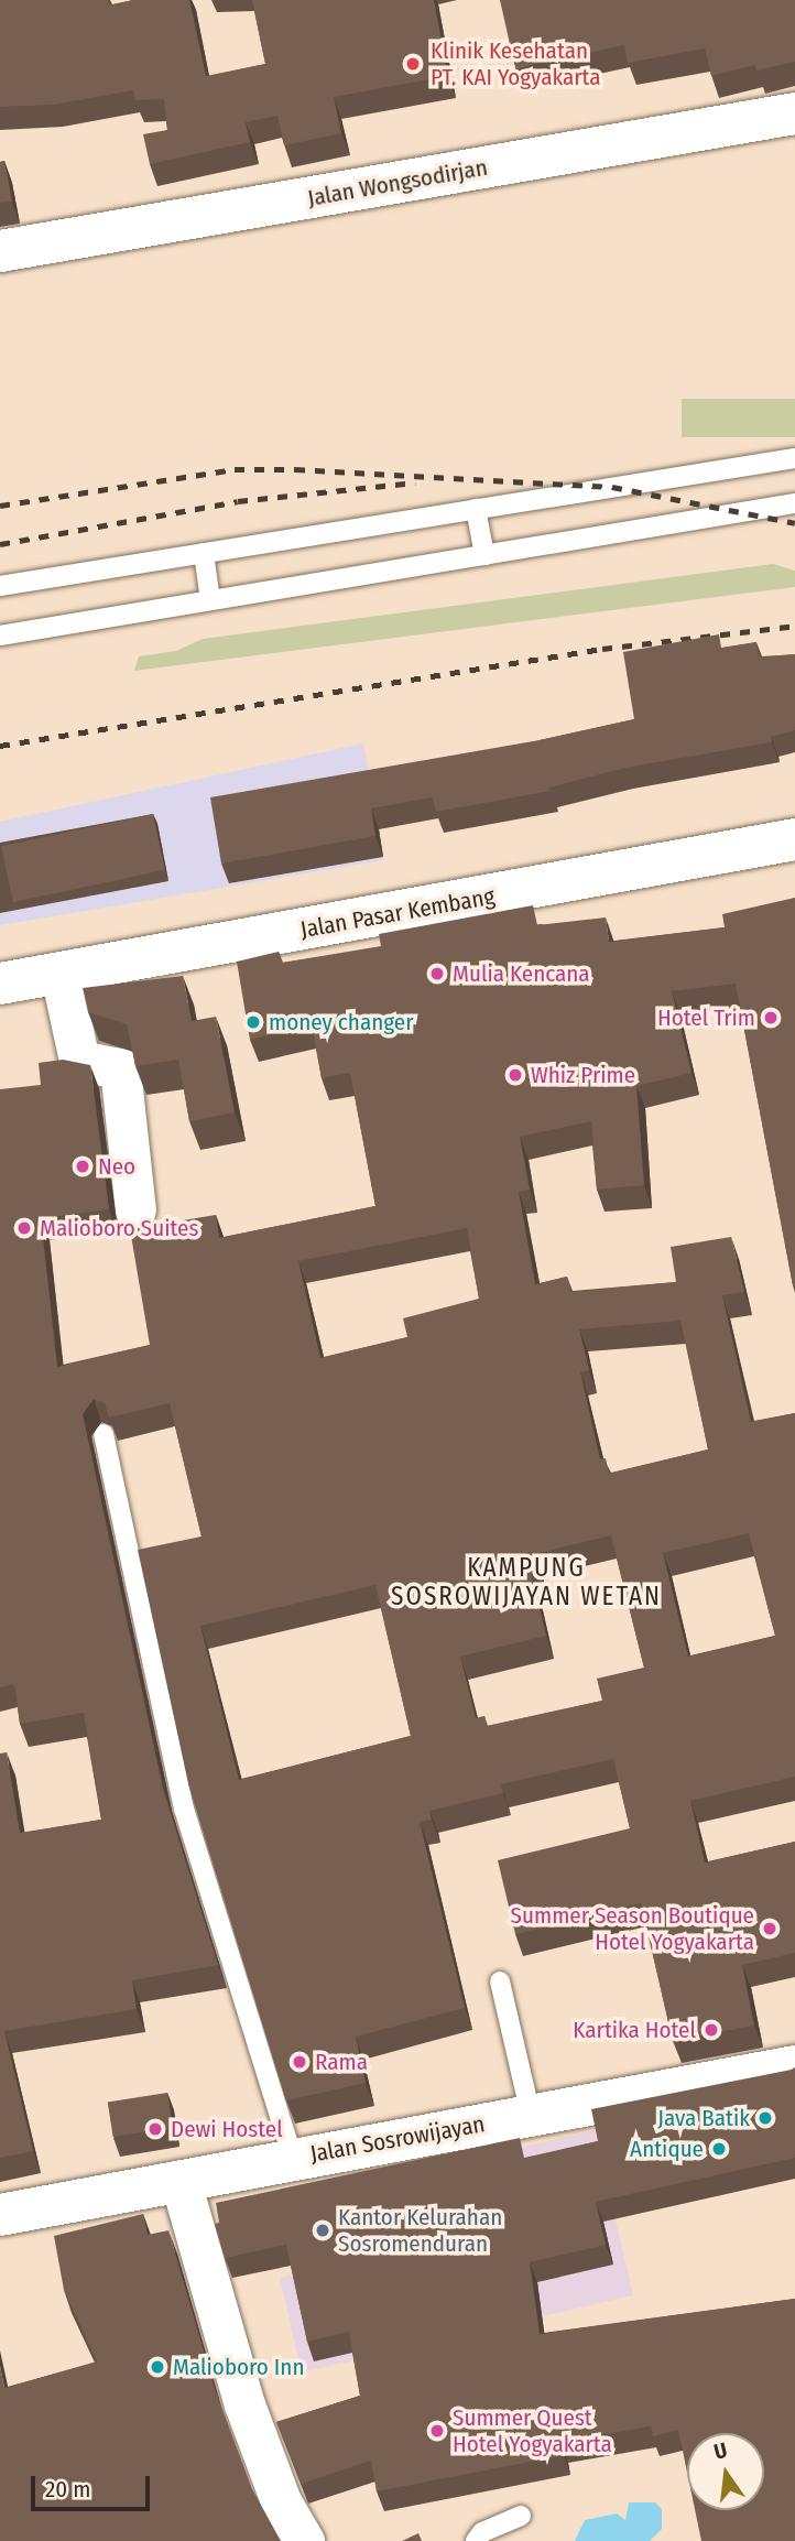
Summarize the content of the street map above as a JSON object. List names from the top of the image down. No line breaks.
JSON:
{"streets":{"street":["Jalan Wongsodirjan","Jalan Pasar Kembang","Jalan Sosrowijayan"]},"districts":["KAMPUNG SOSROWIJAYAN WETAN"],"places":["Klinik Kesehatan PT. KAI Yogyakarta","Mulia Kencana","Hotel Trim","money changer","Whiz Prime","Neo","Malioboro Suites","Summer Season Boutique Hotel Yogyakarta","Kartika Hotel","Rama","Java Batik","Dewi Hostel","Antique","Kantor Kelurahan Sosromenduran","Malioboro Inn","Summer Quest Hotel Yogyakarta"],"scale_bar":"20 m","north":"top"}
